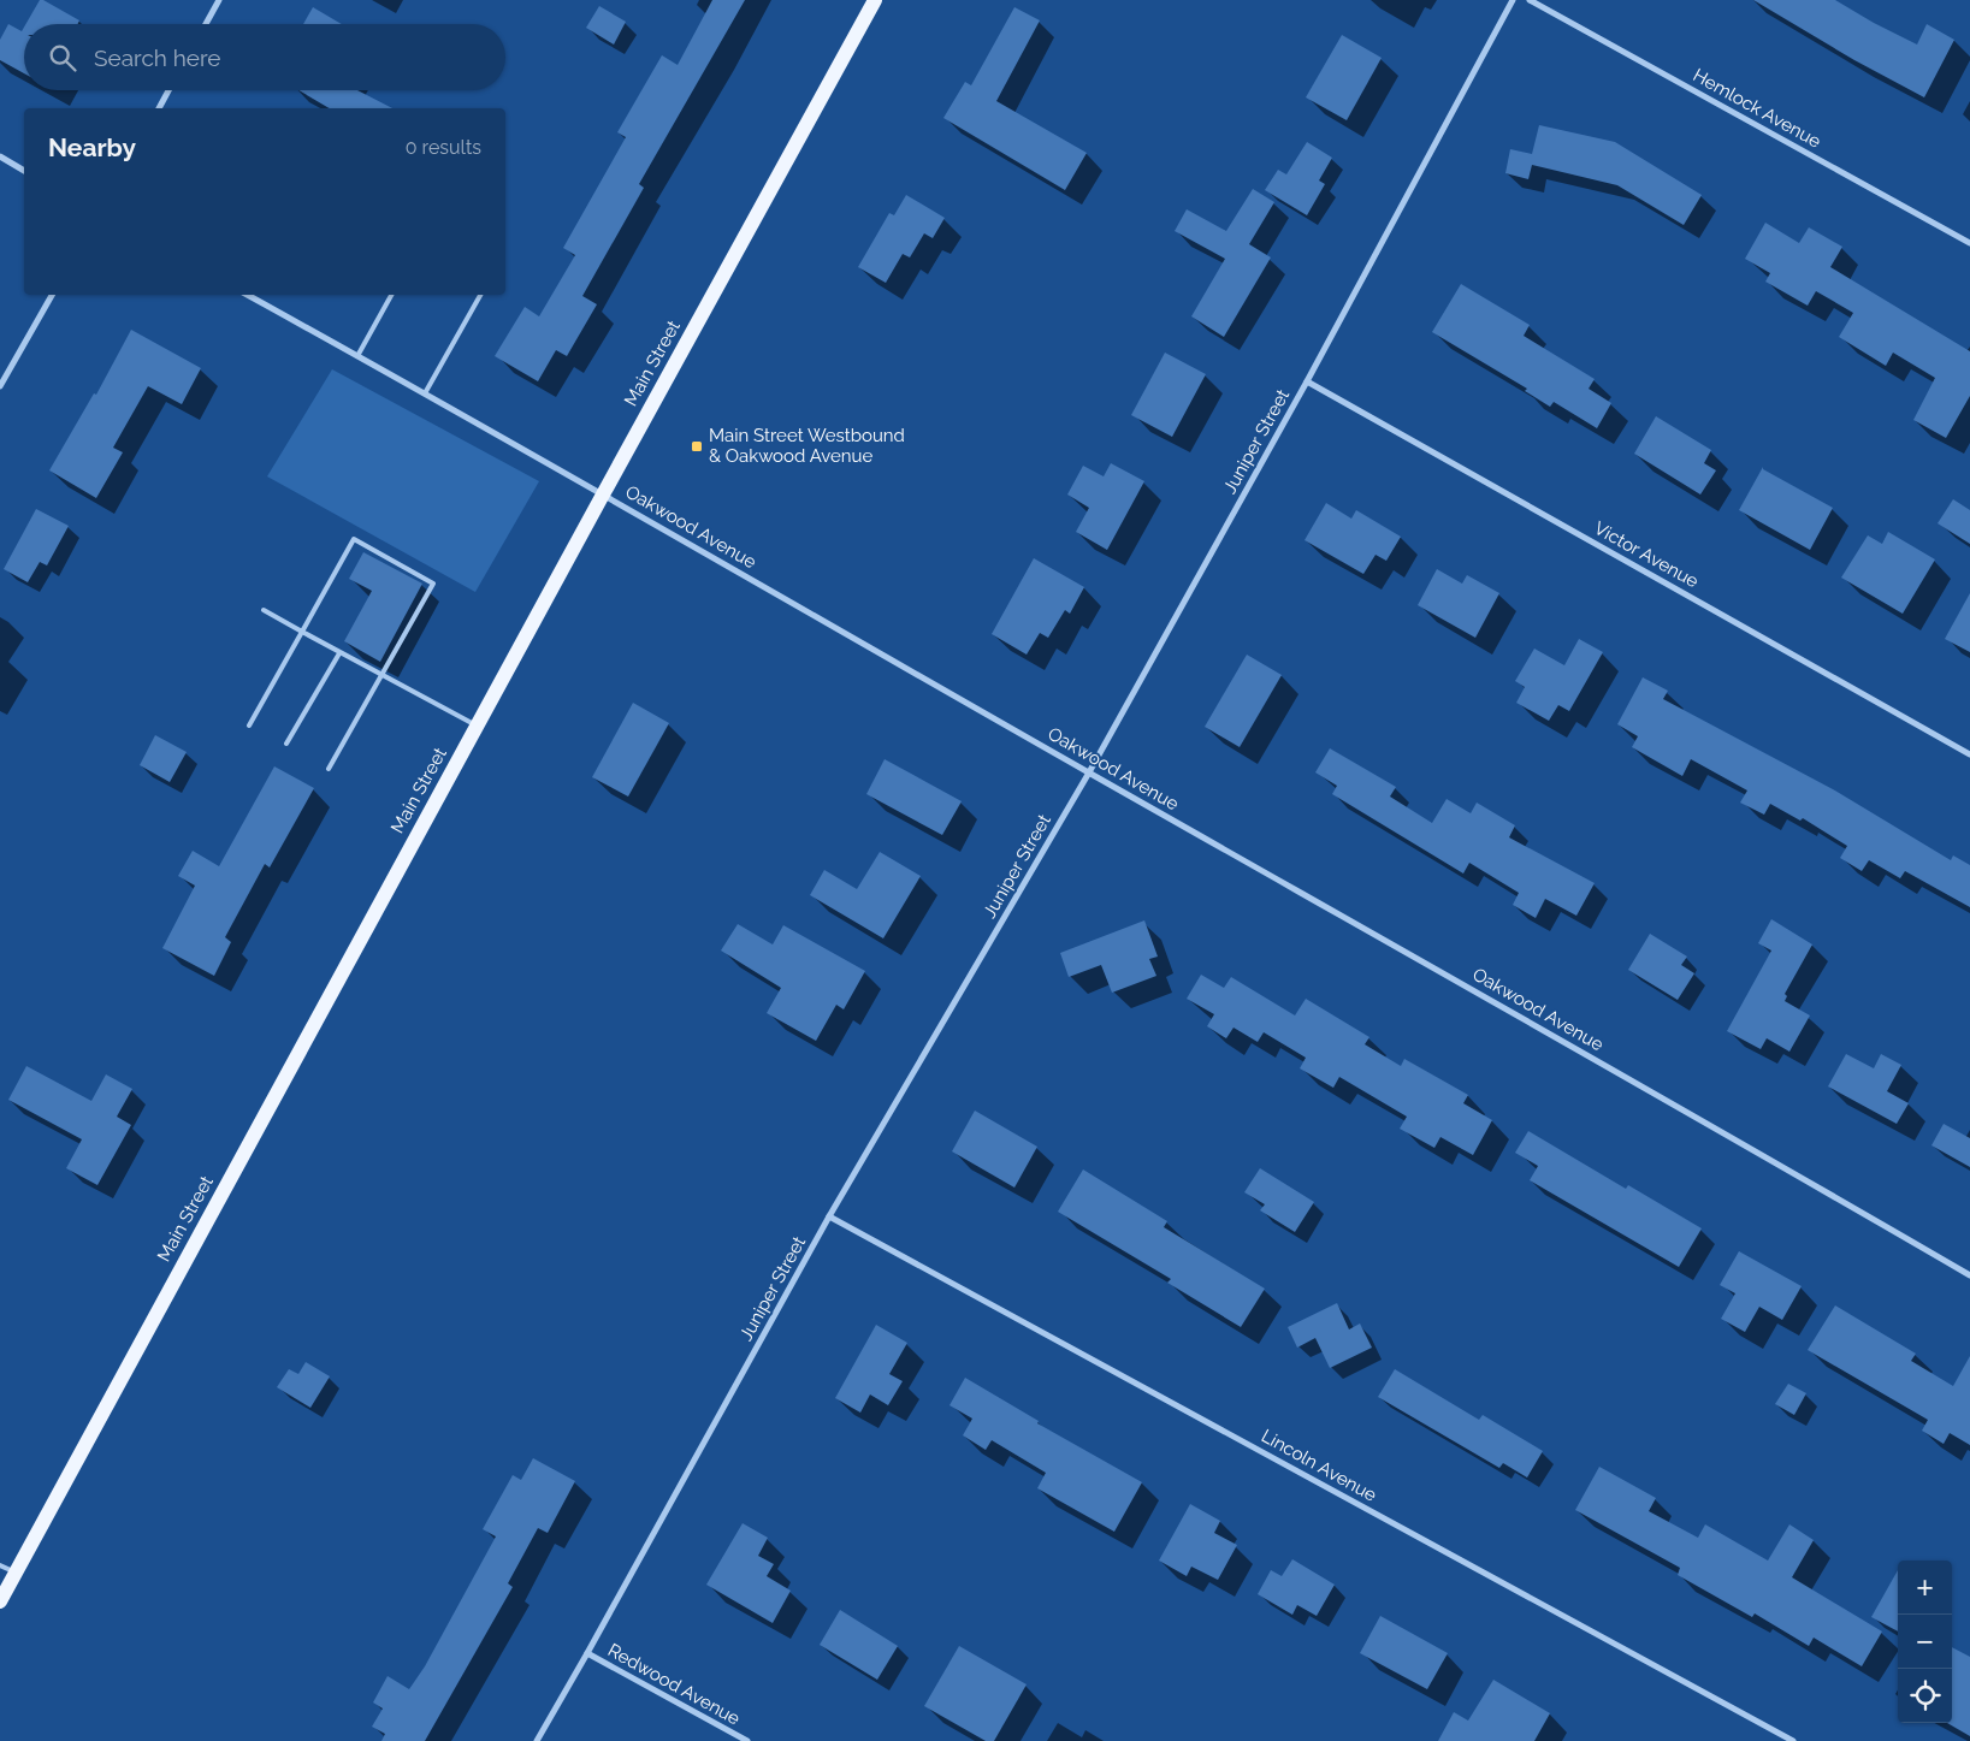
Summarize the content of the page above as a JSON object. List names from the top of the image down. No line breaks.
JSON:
{"streets":{"main road":["Main Street"],"street":["Hemlock Avenue","Juniper Street","Oakwood Avenue","Victor Avenue","Lincoln Avenue","Redwood Avenue"]},"crossings":[["Main Street","Oakwood Avenue"],["Juniper Street","Oakwood Avenue"],["Juniper Street","Victor Avenue"],["Juniper Street","Lincoln Avenue"],["Juniper Street","Redwood Avenue"]],"places":{"transit":["Main Street Westbound & Oakwood Avenue"]},"page":{"search":"Search here","heading":["Nearby","0 results"],"map_buttons":["+","−"]}}
